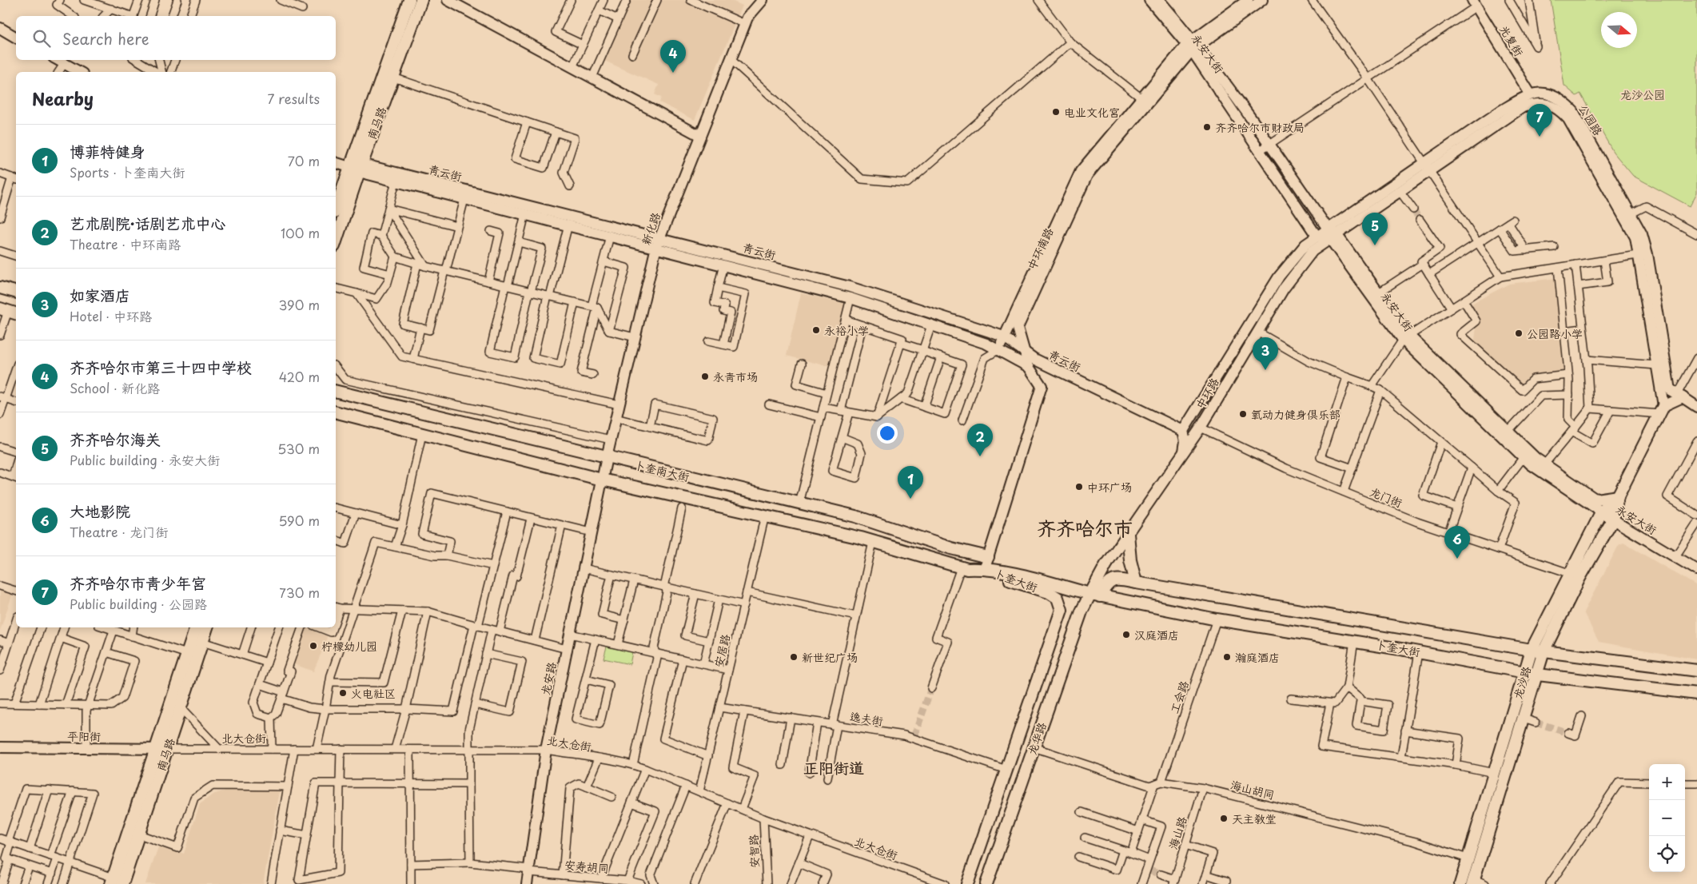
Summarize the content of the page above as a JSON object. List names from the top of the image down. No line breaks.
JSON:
{"streets":{"main road":["光复街","永安大街","公园路","南马路","青云街","新化路","中环南路","中环路","卜奎南大街","卜奎大街","龙安路","龙沙路","平阳街","龙华路"],"street":["龙门街","安居路","工会路","逸夫街","北大仓街","海山胡同","海山路","安智路","安寿胡同"]},"crossings":[["光复街","公园路"],["永安大街","公园路"],["永安大街","中环南路"],["永安大街","中环路"],["永安大街","龙沙路"],["公园路","中环路"],["公园路","龙沙路"],["南马路","青云街"],["南马路","平阳街"],["南马路","北大仓街"],["青云街","新化路"],["青云街","中环南路"],["青云街","中环路"],["新化路","卜奎南大街"],["新化路","龙安路"],["中环南路","卜奎南大街"],["中环南路","卜奎大街"],["中环路","龙门街"],["中环路","龙华路"],["卜奎南大街","卜奎大街"],["卜奎南大街","安居路"],["卜奎南大街","龙安路"],["龙门街","龙沙路"],["卜奎大街","龙沙路"],["卜奎大街","工会路"],["卜奎大街","龙华路"],["安居路","逸夫街"],["安居路","北大仓街"],["龙安路","北大仓街"],["龙安路","安寿胡同"],["龙沙路","海山胡同"],["工会路","海山胡同"],["逸夫街","龙华路"],["平阳街","北大仓街"],["北大仓街","安智路"],["龙华路","海山胡同"],["海山胡同","海山路"]],"districts":["齐齐哈尔市","正阳街道"],"parks":["龙沙公园"],"places":["电业文化宫","齐齐哈尔市财政局","永裕小学","公园路小学","永青市场","氧动力健身俱乐部","中环广场","汉庭酒店","柠檬幼儿园","新世纪广场","瀚庭酒店","火电社区","天主教堂"],"north":"right","page":{"search":"Search here","pins":["4","7","5","3","2","1","6"],"heading":["Nearby","7 results"],"list":[{"mark":"1","name":"博菲特健身","note":"Sports · 卜奎南大街","value":"70 m"},{"mark":"2","name":"艺术剧院·话剧艺术中心","note":"Theatre · 中环南路","value":"100 m"},{"mark":"3","name":"如家酒店","note":"Hotel · 中环路","value":"390 m"},{"mark":"4","name":"齐齐哈尔市第三十四中学校","note":"School · 新化路","value":"420 m"},{"mark":"5","name":"齐齐哈尔海关","note":"Public building · 永安大街","value":"530 m"},{"mark":"6","name":"大地影院","note":"Theatre · 龙门街","value":"590 m"},{"mark":"7","name":"齐齐哈尔市青少年宫","note":"Public building · 公园路","value":"730 m"}],"map_buttons":["+","−"]}}
